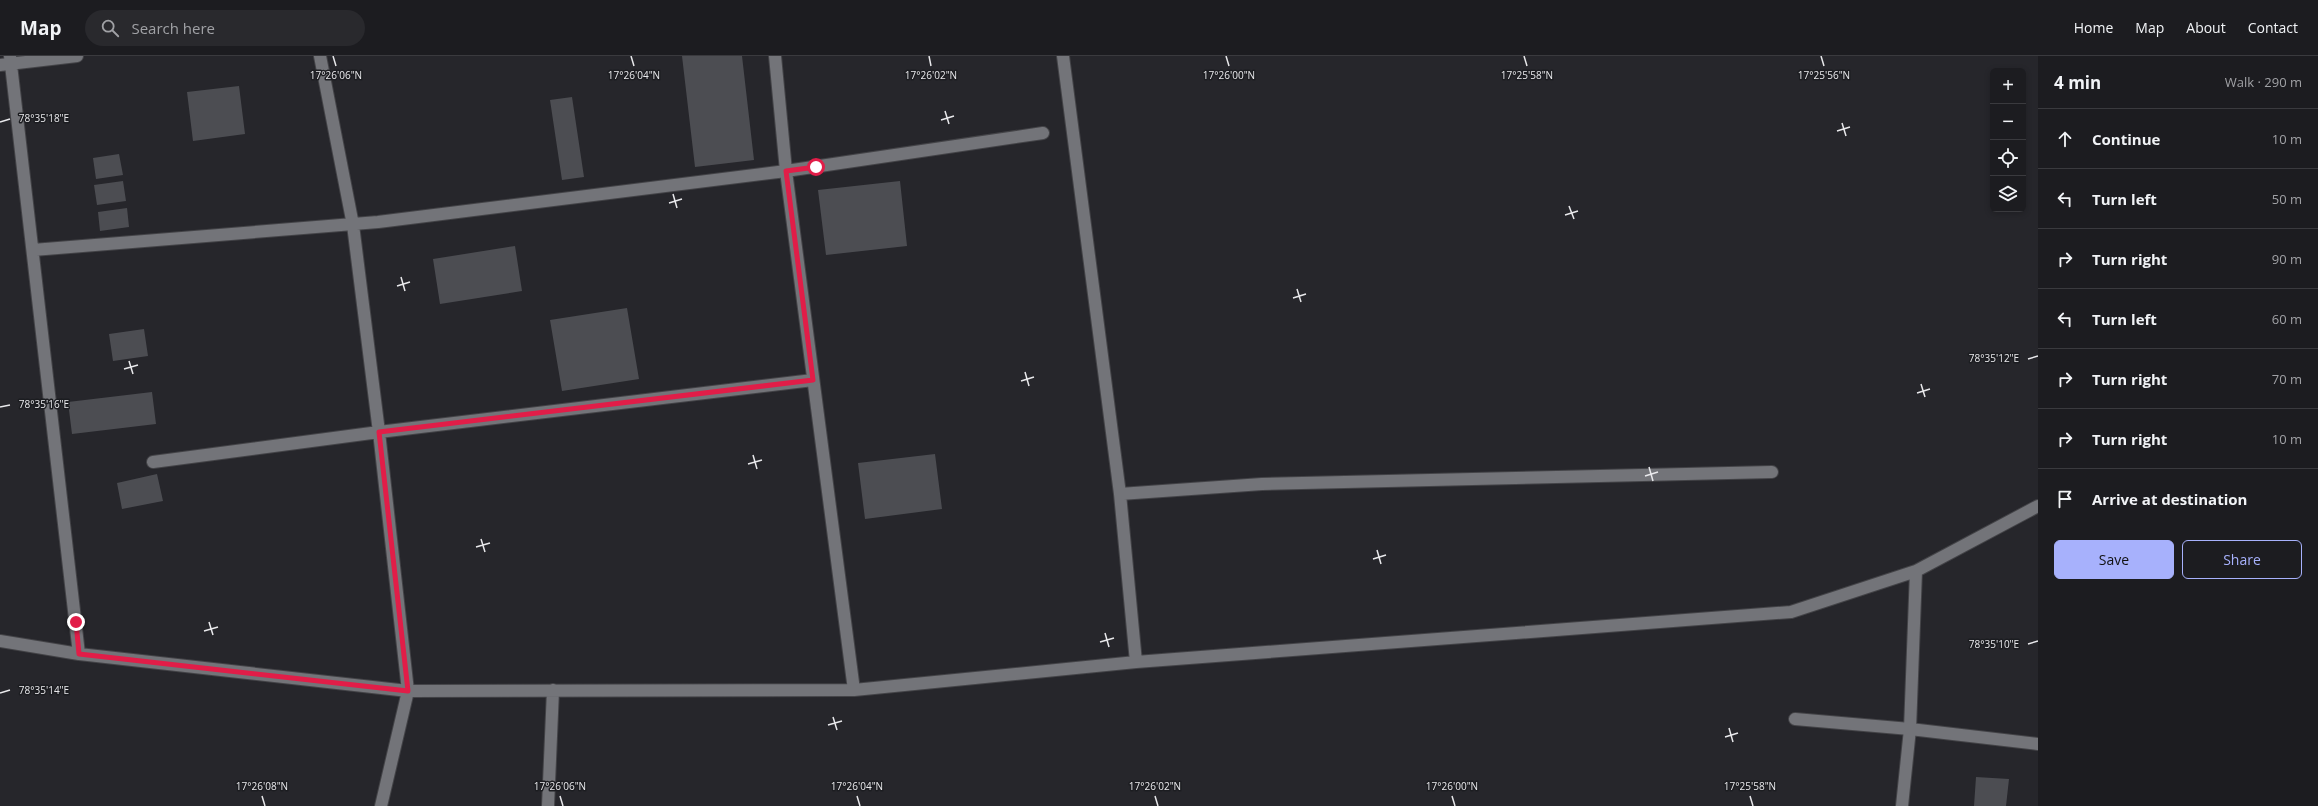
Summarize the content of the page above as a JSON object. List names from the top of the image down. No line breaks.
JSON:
{"page":{"header":"Map","search":"Search here","nav":["Home","Map","About","Contact"],"heading":["4 min","Walk · 290 m"],"map_buttons":["+","−"],"list":[["Continue","10 m"],["Turn left","50 m"],["Turn right","90 m"],["Turn left","60 m"],["Turn right","70 m"],["Turn right","10 m"],"Arrive at destination"],"buttons":["Save","Share"]},"coordinates":["17°25'56\"N","17°26'06\"N","17°26'04\"N","17°26'02\"N","17°26'00\"N","17°25'58\"N","78°35'18\"E","78°35'12\"E","78°35'16\"E","78°35'10\"E","78°35'14\"E","17°26'08\"N"]}
